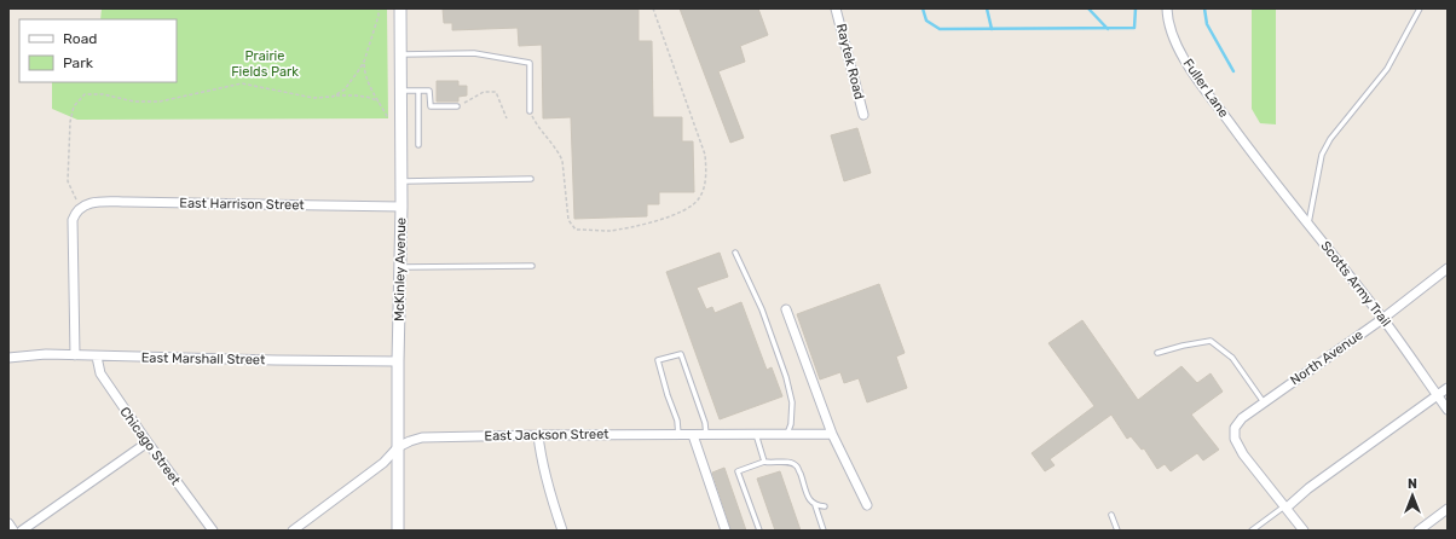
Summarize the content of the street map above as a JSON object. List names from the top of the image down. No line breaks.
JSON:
{"streets":{"street":["Raytek Road","Fuller Lane","East Harrison Street","McKinley Avenue","Scotts Army Trail","North Avenue","East Marshall Street","East Jackson Street","Chicago Street"]},"crossings":[["Fuller Lane","Scotts Army Trail"],["East Harrison Street","McKinley Avenue"],["McKinley Avenue","East Marshall Street"],["McKinley Avenue","East Jackson Street"],["Scotts Army Trail","North Avenue"],["East Marshall Street","Chicago Street"]],"parks":["Prairie Fields Park"],"legend":["Road","Park"],"north":"top"}
